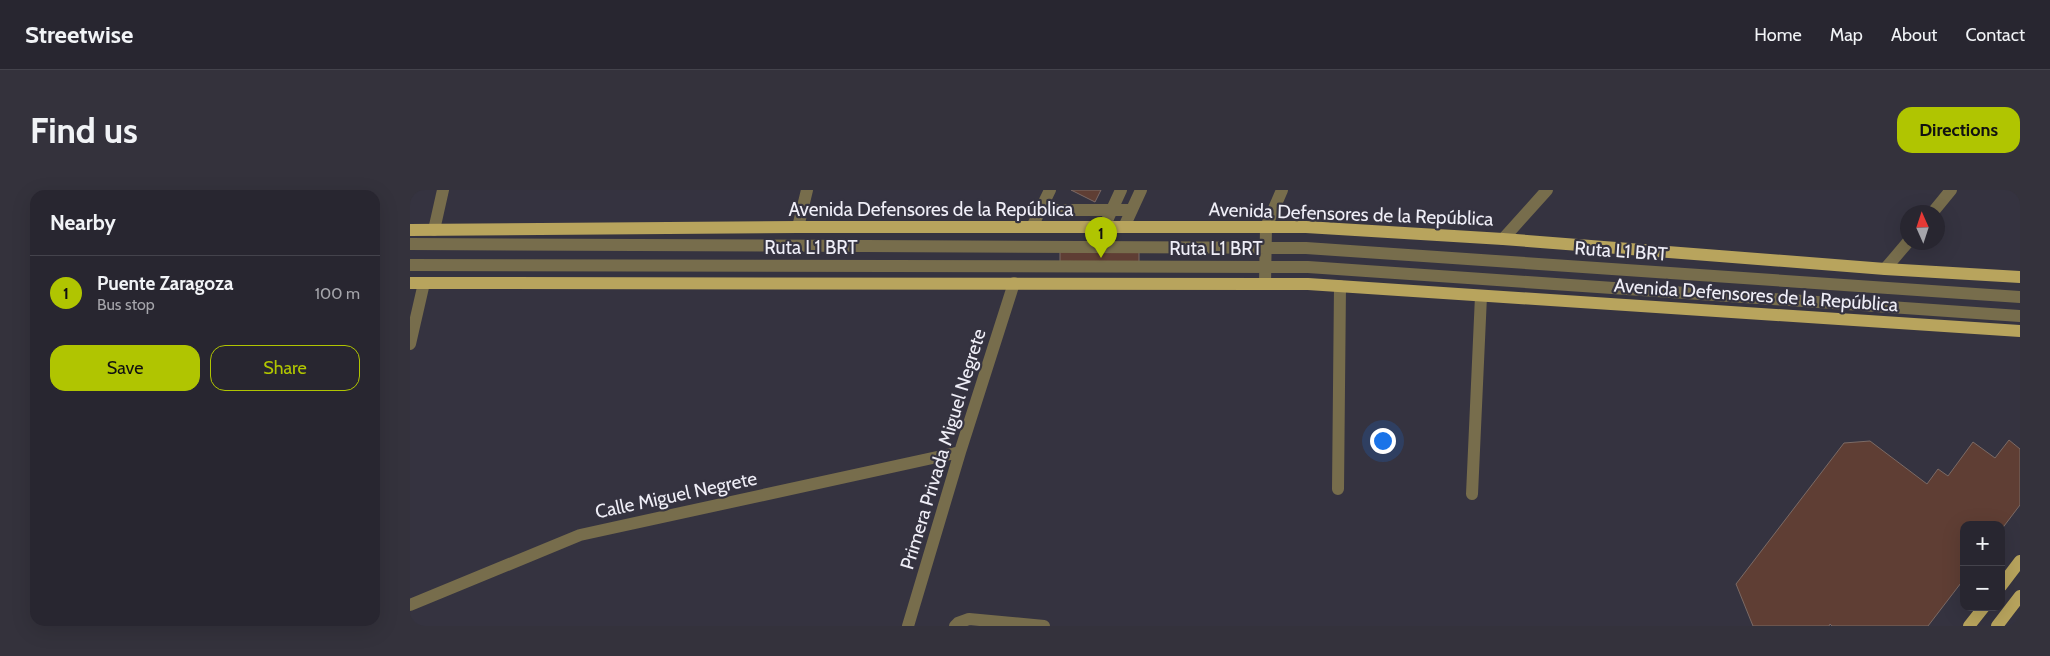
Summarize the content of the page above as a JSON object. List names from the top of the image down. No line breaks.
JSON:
{"streets":{"main road":["Avenida Defensores de la República"],"street":["Ruta L1 BRT","Primera Privada Miguel Negrete","Calle Miguel Negrete"]},"crossings":[["Avenida Defensores de la República","Primera Privada Miguel Negrete"],["Primera Privada Miguel Negrete","Calle Miguel Negrete"]],"north":"top","page":{"header":"Streetwise","nav":["Home","Map","About","Contact"],"buttons":["Directions",["Save","Share"]],"title":"Find us","heading":"Nearby","pins":"1","list":[{"mark":"1","name":"Puente Zaragoza","note":"Bus stop","value":"100 m"}],"map_buttons":["+","−"]}}
